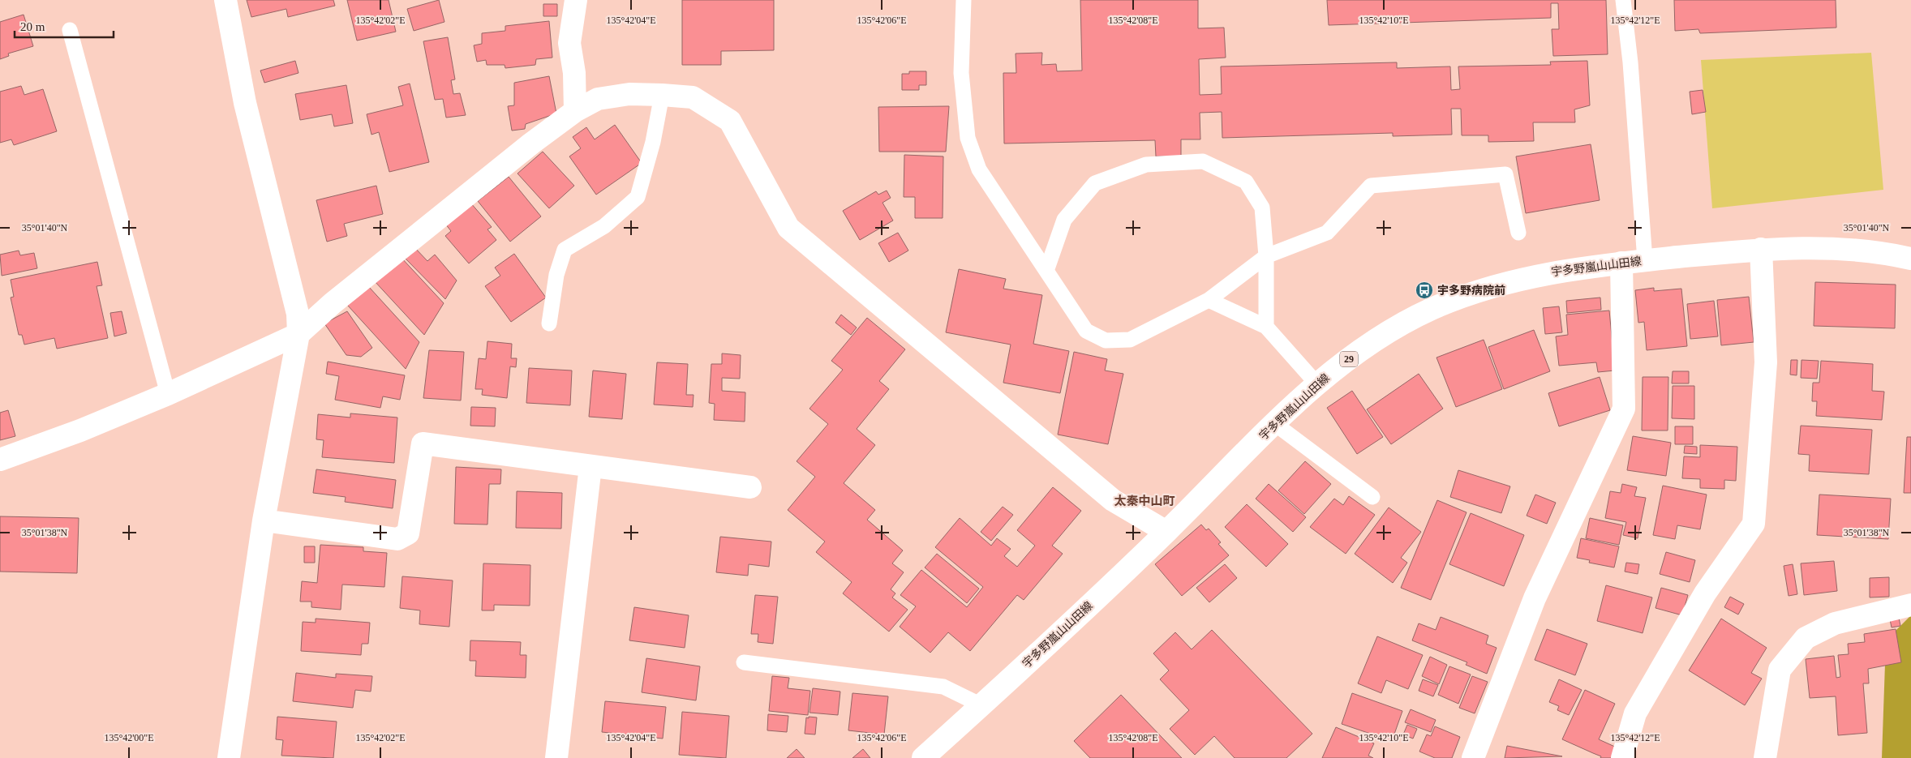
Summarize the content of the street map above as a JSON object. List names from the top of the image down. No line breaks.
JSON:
{"streets":{"street":["宇多野嵐山山田線","29"]},"districts":["太秦中山町"],"places":{"bus stop":["宇多野病院前"]},"scale_bar":"20 m","coordinates":["135°42'02\"E","135°42'04\"E","135°42'06\"E","135°42'08\"E","135°42'10\"E","135°42'12\"E","35°01'40\"N","35°01'38\"N","135°42'00\"E"]}
